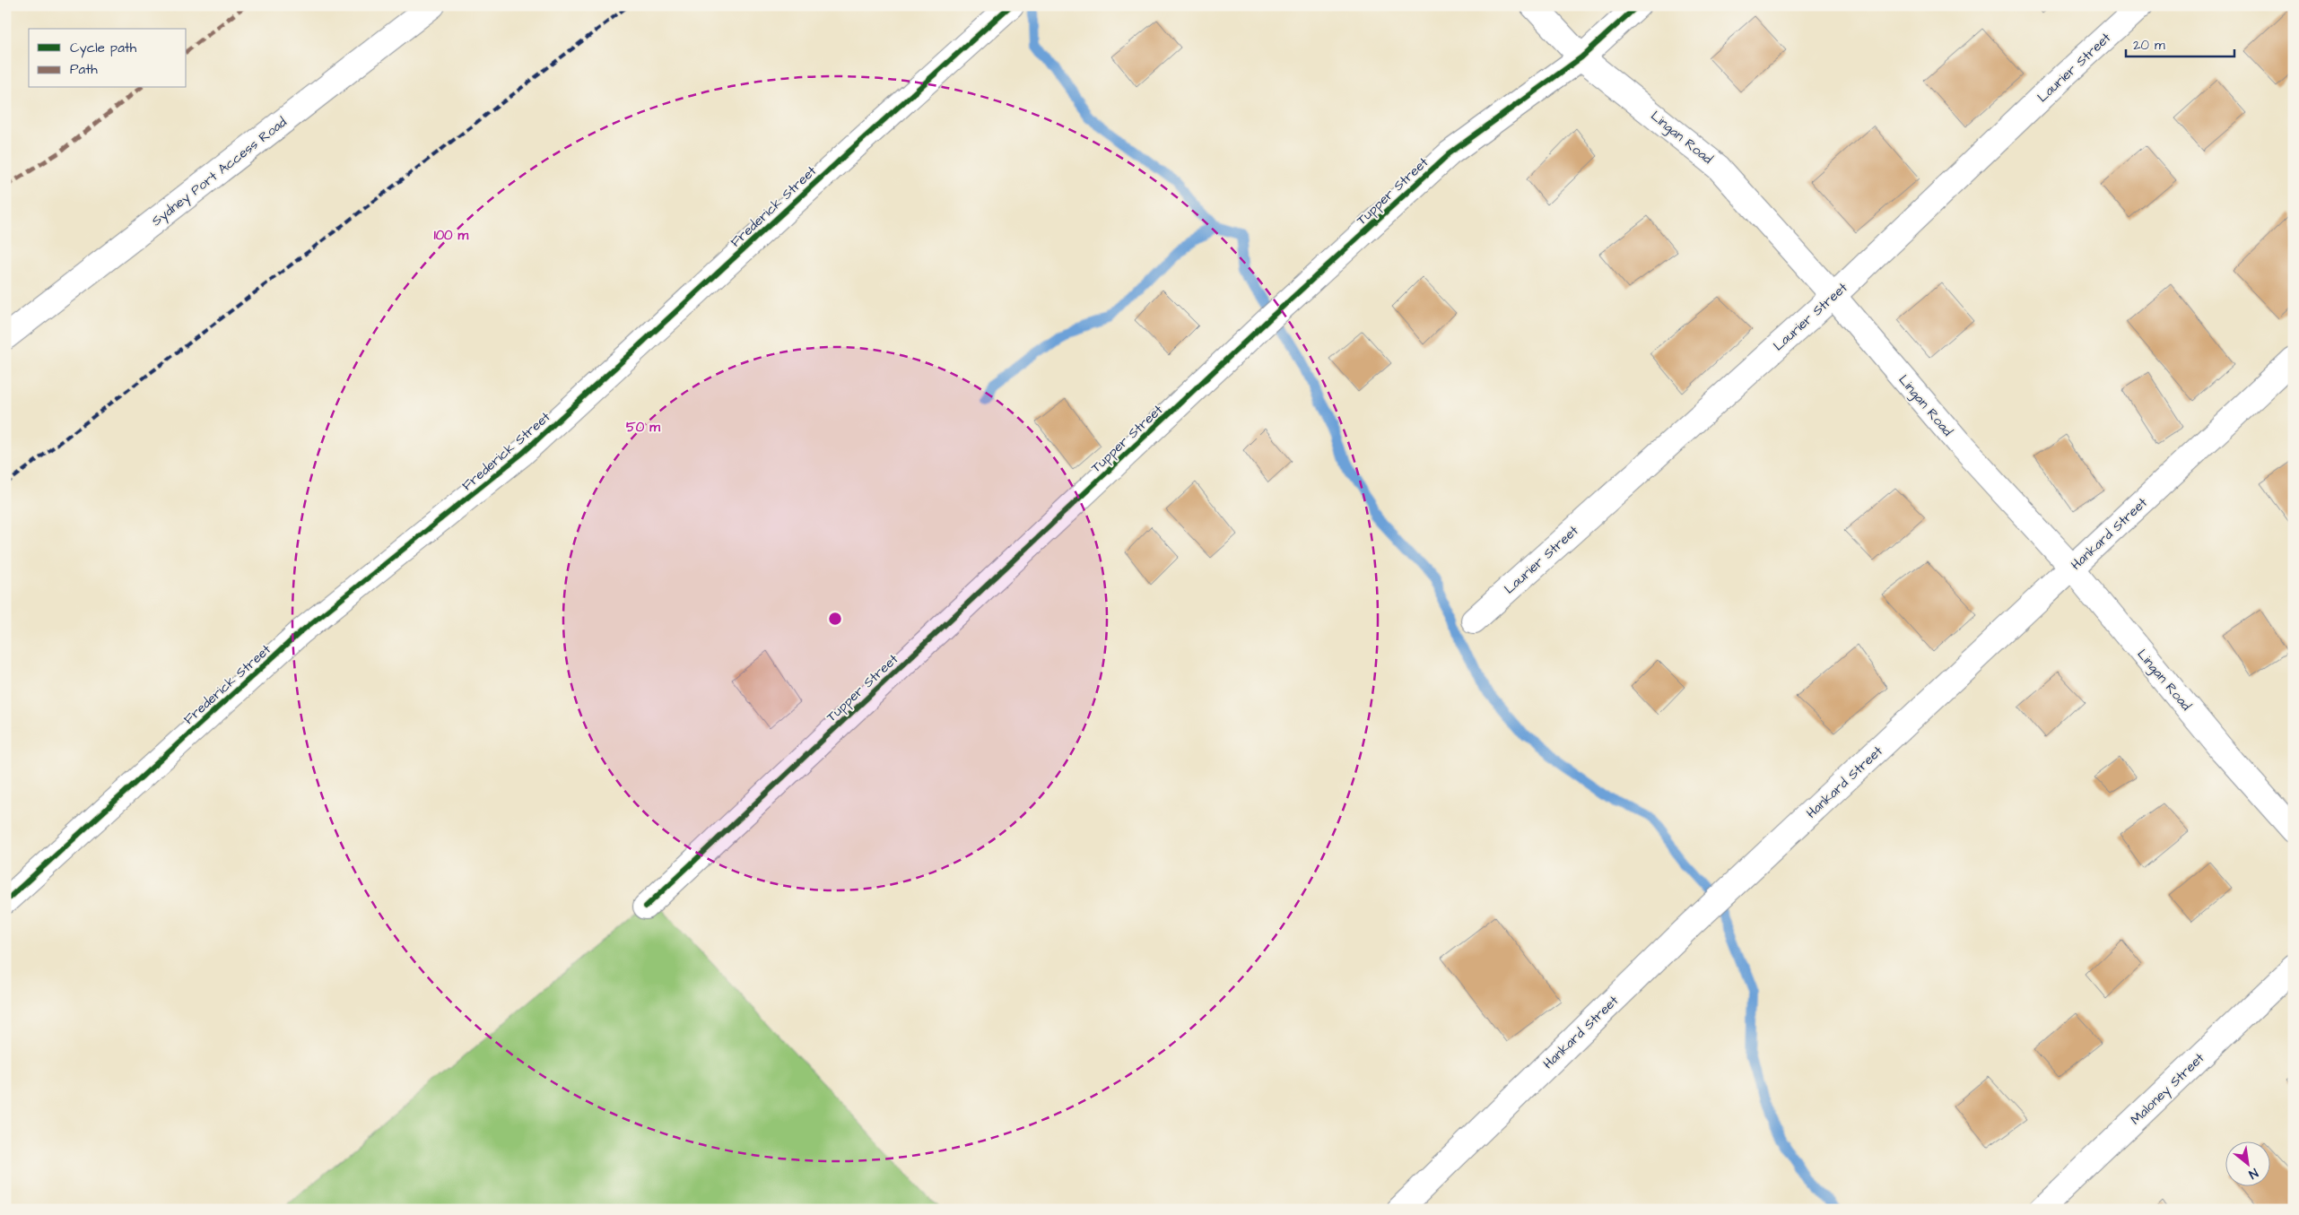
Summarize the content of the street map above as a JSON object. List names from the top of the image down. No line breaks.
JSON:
{"streets":{"street":["Laurier Street","Lingan Road","Sydney Port Access Road","Tupper Street","Frederick Street","Hankard Street","Maloney Street"]},"crossings":[["Laurier Street","Lingan Road"],["Lingan Road","Tupper Street"],["Lingan Road","Hankard Street"]],"legend":["Cycle path","Path"],"scale_bar":"20 m","north":"bottom right","rings":["100 m","50 m"]}
